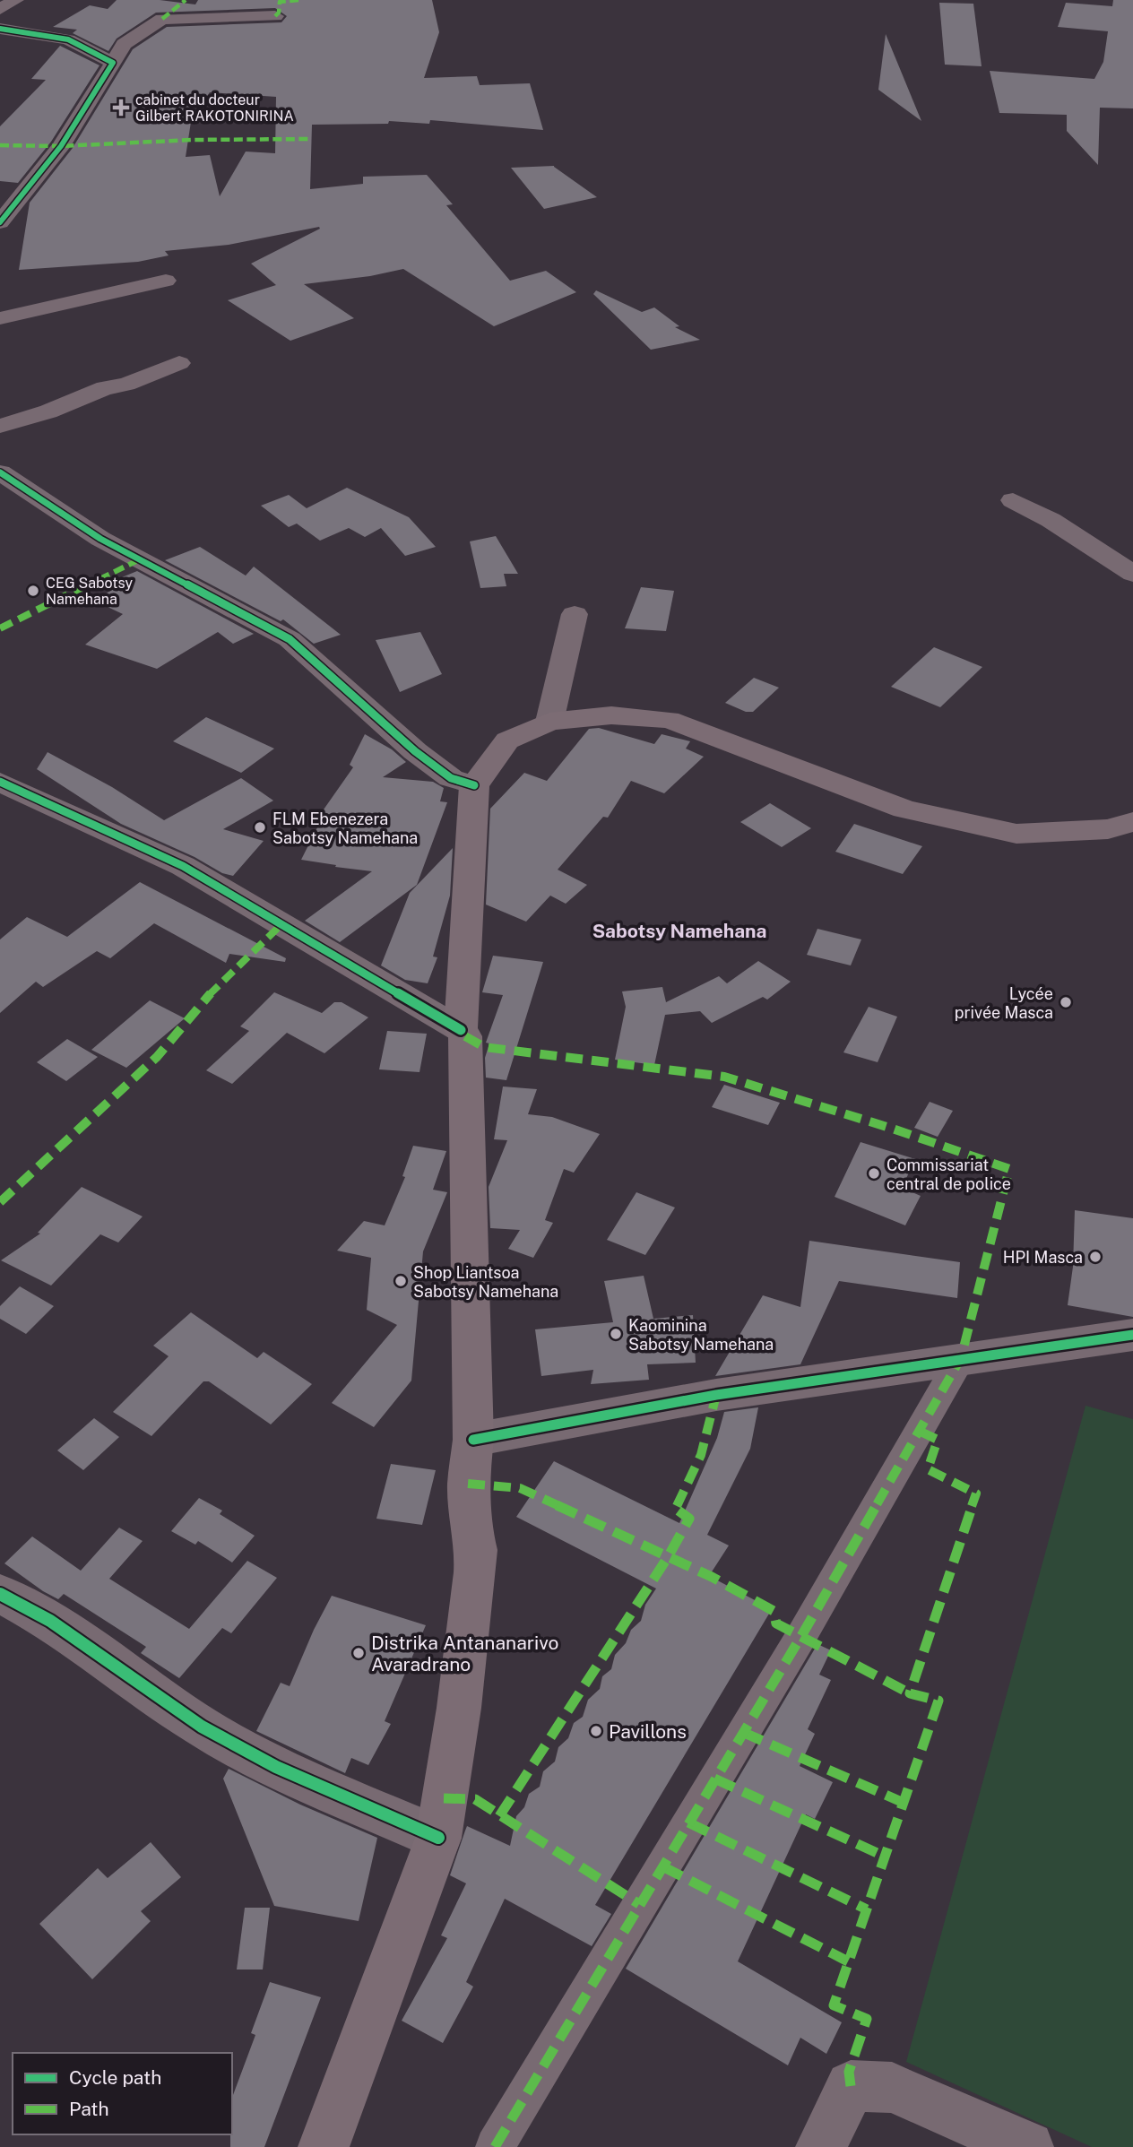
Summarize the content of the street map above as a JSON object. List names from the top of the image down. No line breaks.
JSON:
{"districts":["Sabotsy Namehana"],"places":{"health":["cabinet du docteur Gilbert RAKOTONIRINA"],"other":["CEG Sabotsy Namehana","FLM Ebenezera Sabotsy Namehana","Lycée privée Masca","Commissariat central de police","HPI Masca","Shop Liantsoa Sabotsy Namehana","Kaominina Sabotsy Namehana","Distrika Antananarivo Avaradrano","Pavillons"]},"legend":["Cycle path","Path"]}
